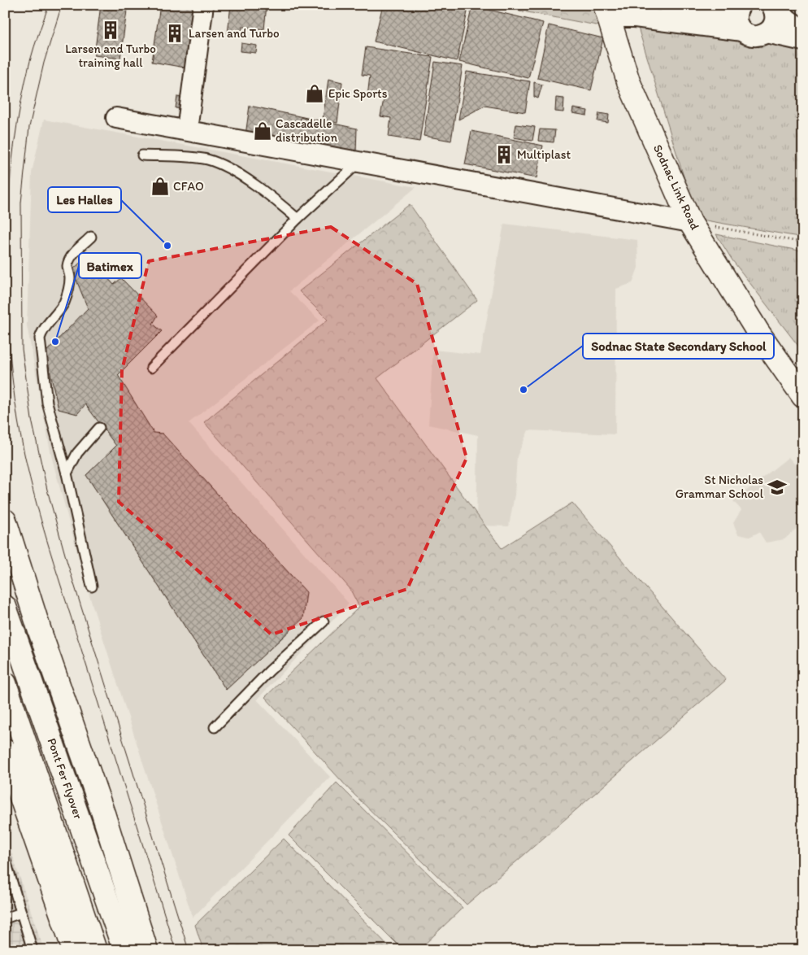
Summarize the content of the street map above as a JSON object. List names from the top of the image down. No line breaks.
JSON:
{"streets":{"main road":["Sodnac Link Road","Pont Fer Flyover"]},"places":{"building":["Larsen and Turbo training hall","Larsen and Turbo","Multiplast"],"shop":["Epic Sports","Cascadelle distribution","CFAO"],"other":["Les Halles","Batimex","Sodnac State Secondary School"],"school or university":["St Nicholas Grammar School"]}}
